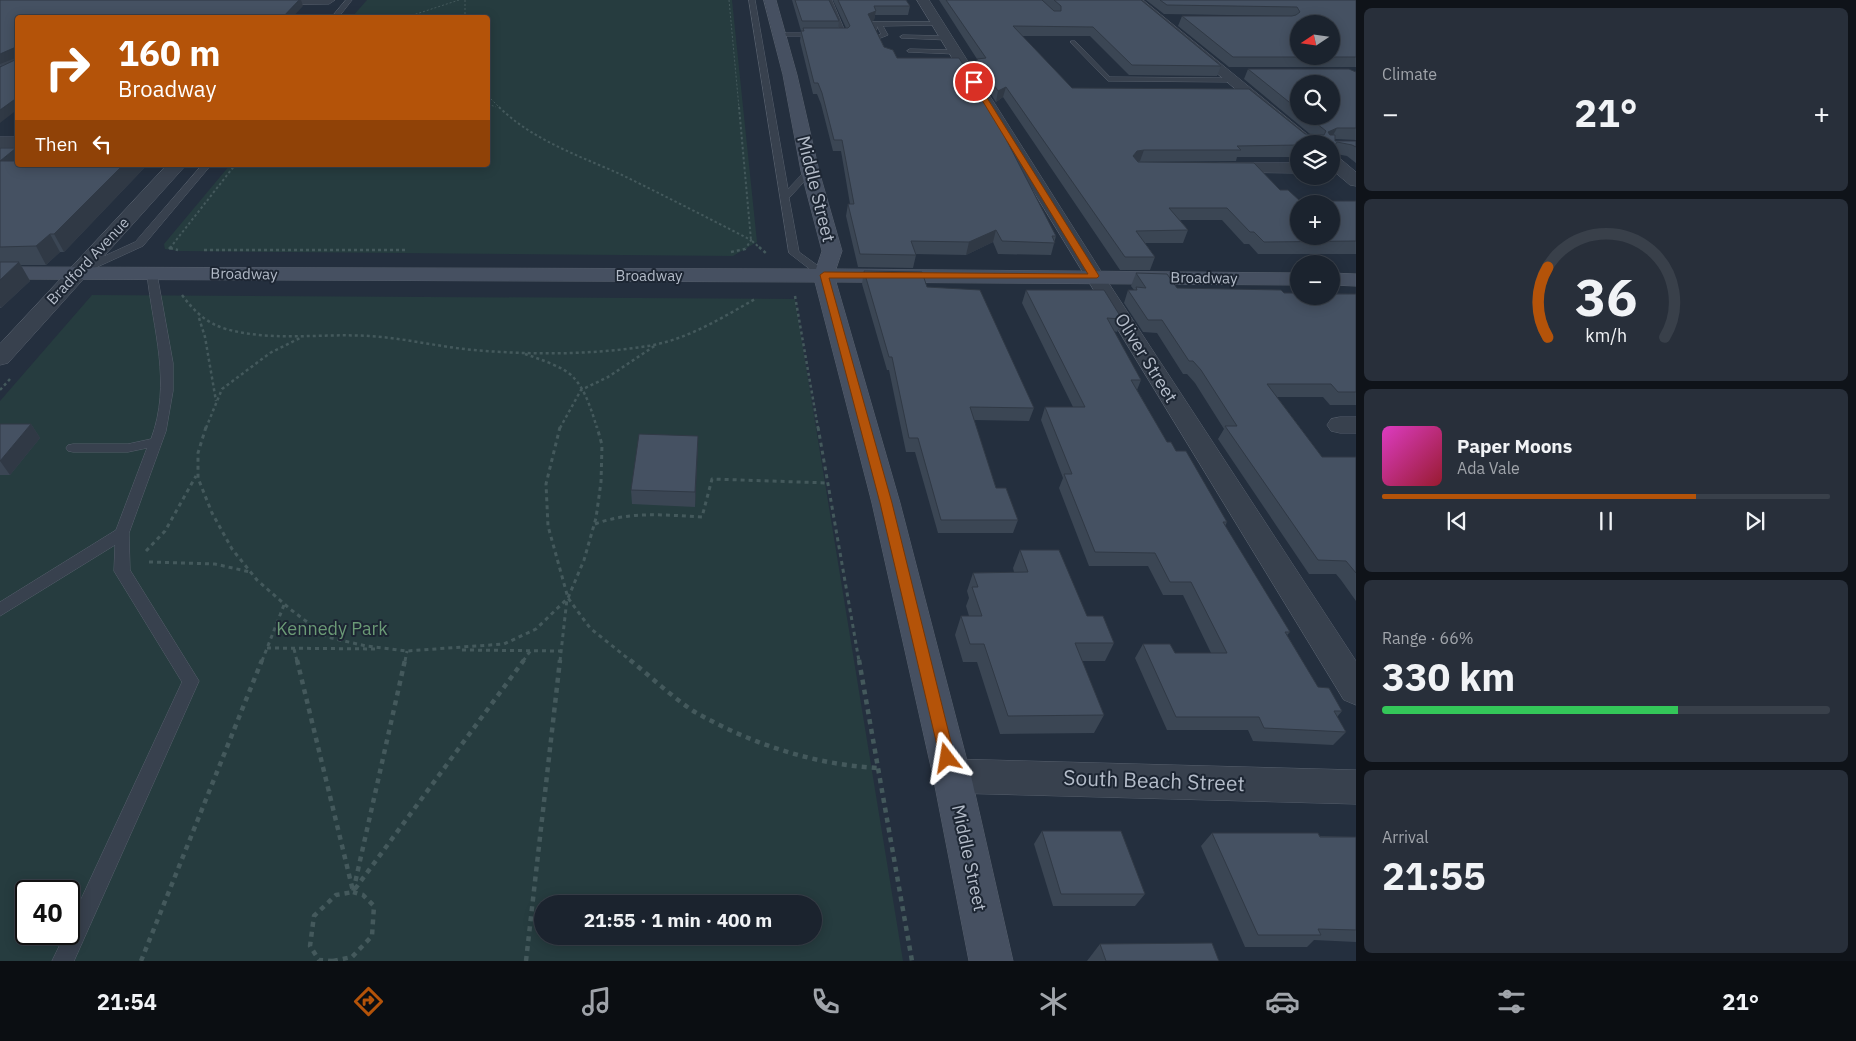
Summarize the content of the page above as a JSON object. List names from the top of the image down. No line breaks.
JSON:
{"streets":{"street":["Middle Street","Bradford Avenue","Broadway","Oliver Street","South Beach Street"]},"crossings":[["Middle Street","Broadway"],["Middle Street","South Beach Street"],["Bradford Avenue","Broadway"],["Broadway","Oliver Street"]],"parks":["Kennedy Park"],"north":"left","page":{"tile":["Climate",["Range · 66%","330 km"],["Arrival","21:55"]],"map_buttons":["+","−"],"turn":["160 m","Broadway"],"heat":["−","21°","+"],"then":"Then","song":["Paper Moons","Ada Vale"],"limit":"40","trip":"21:55 · 1 min · 400 m","tabs":["21:54","21°"],"gauge":["36","km/h"]}}
